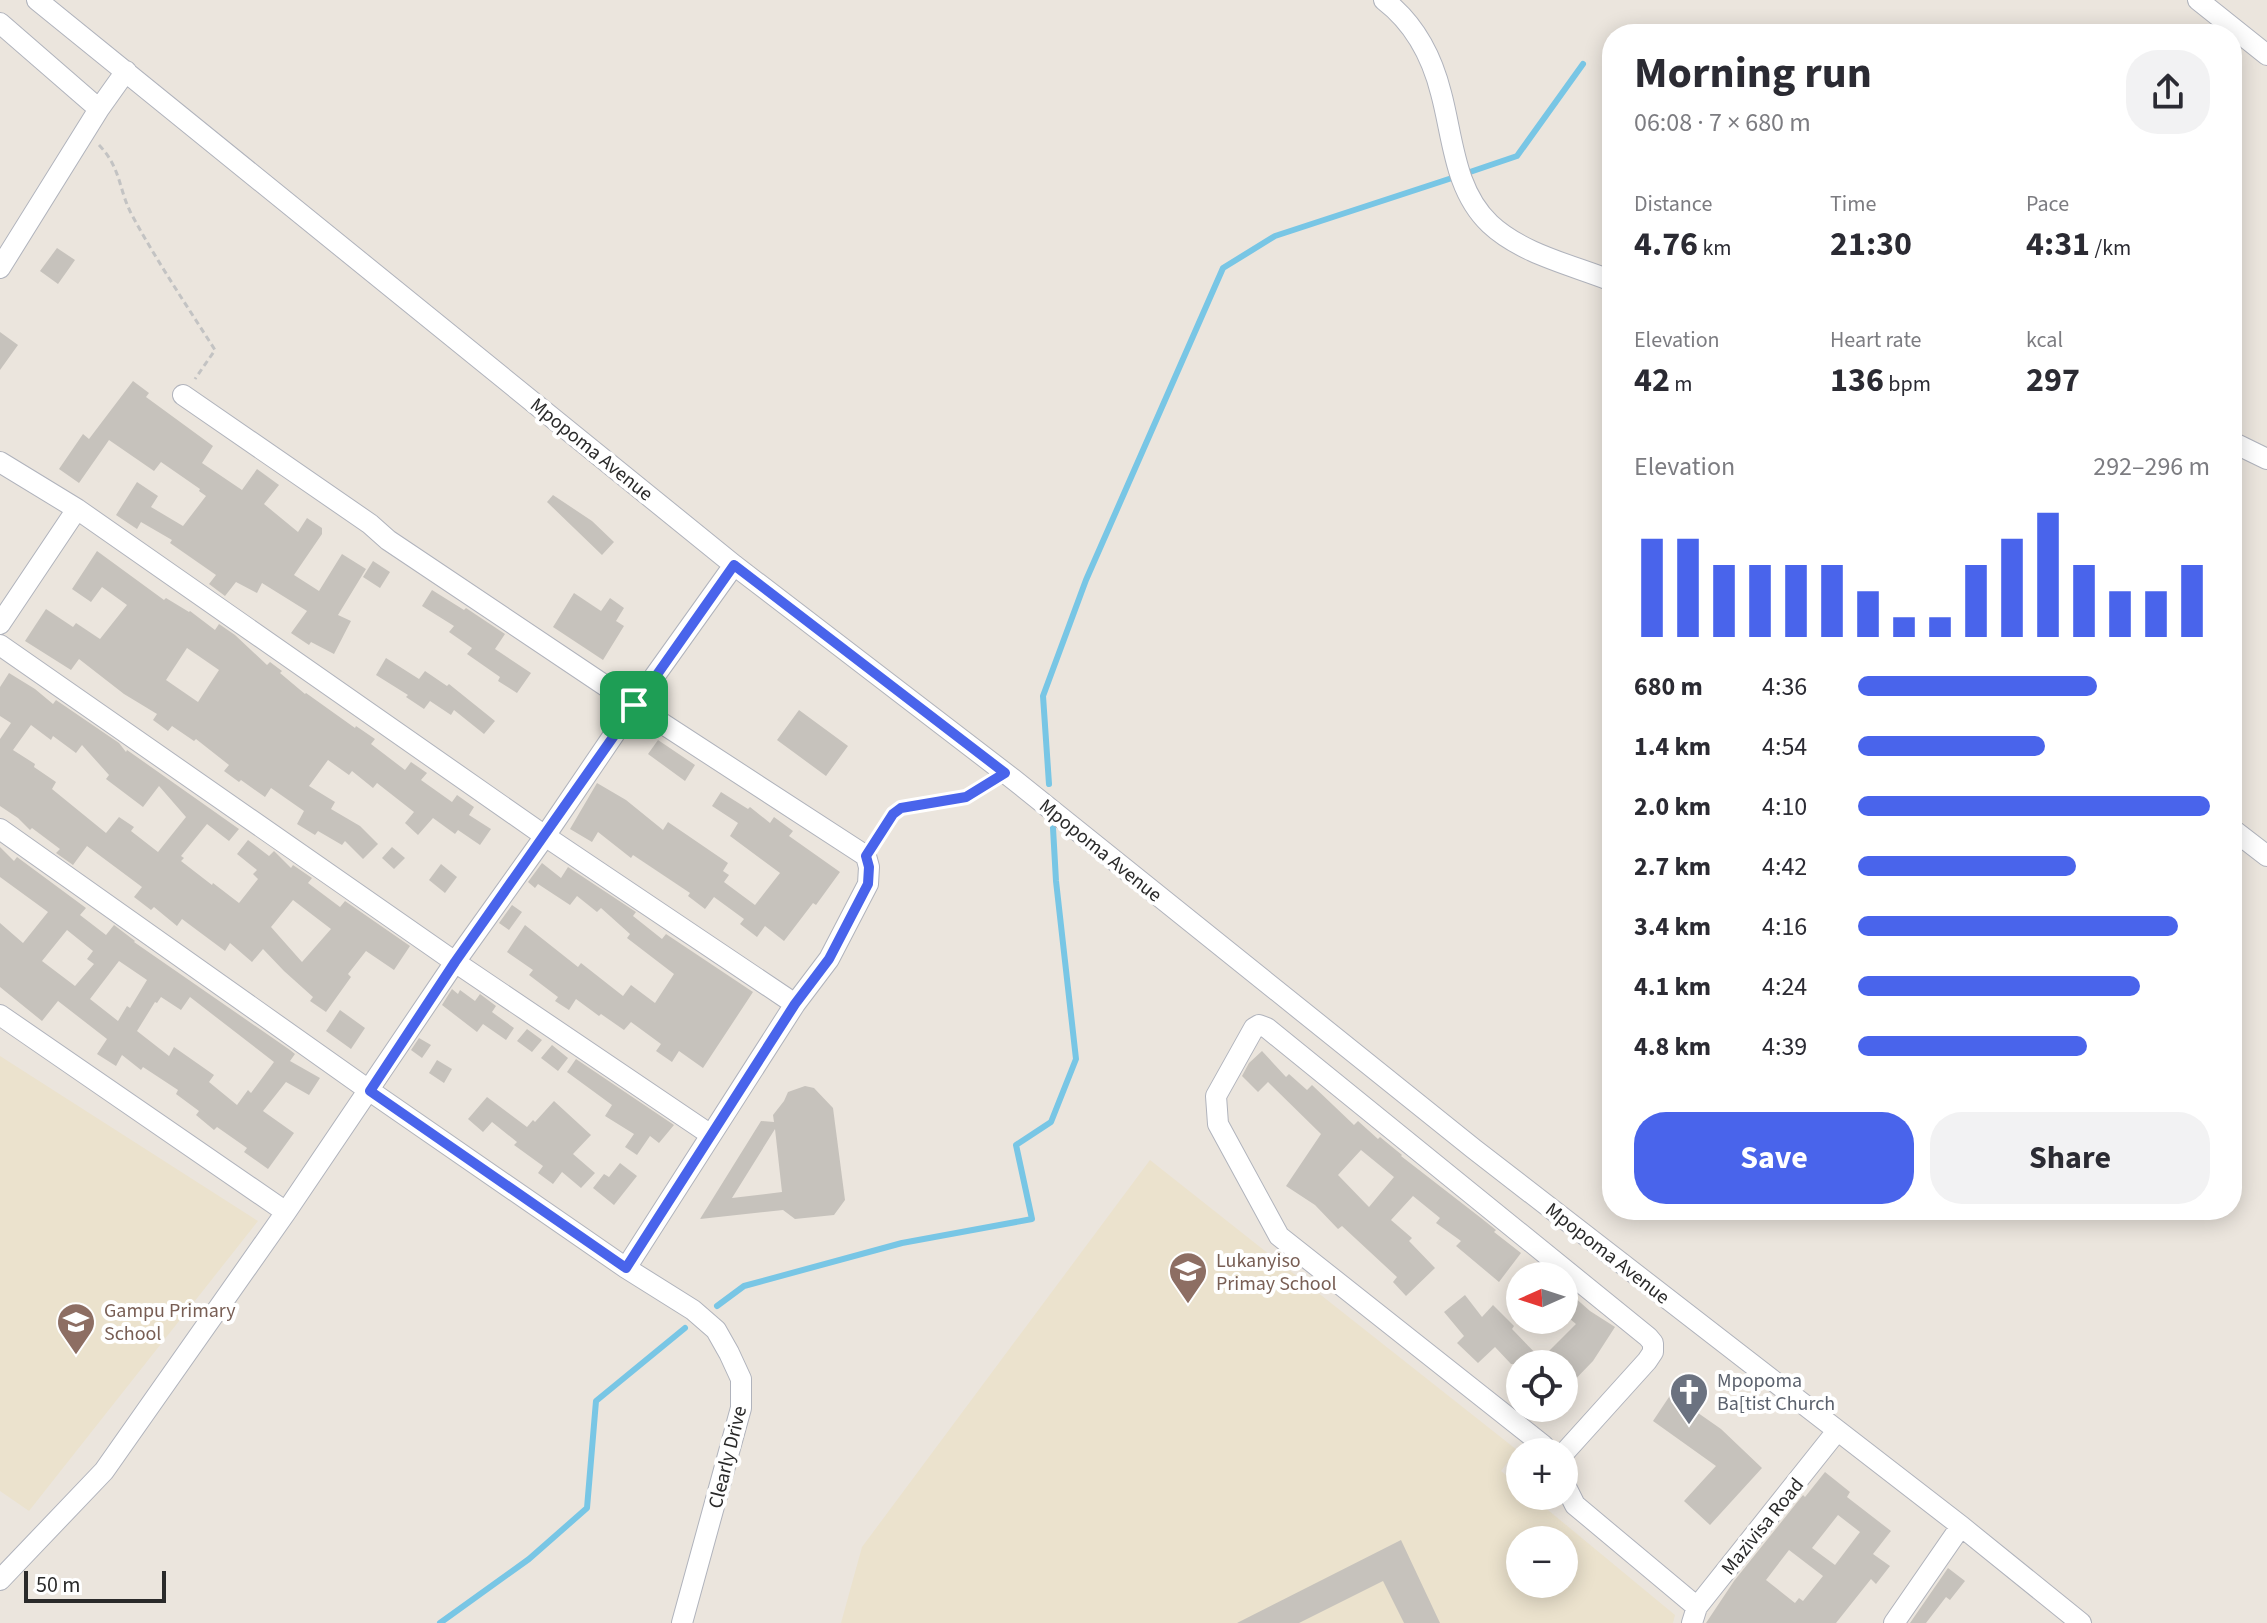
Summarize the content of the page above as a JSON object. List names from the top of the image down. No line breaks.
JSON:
{"streets":{"street":["Mpopoma Avenue","Clearly Drive","Mazivisa Road"]},"crossings":[["Mpopoma Avenue","Mazivisa Road"]],"places":{"school or university":["Lukanyiso Primay School","Gampu Primary School"],"church":["Mpopoma Ba[tist Church"]},"scale_bar":"50 m","north":"left","page":{"heading":["Morning run","06:08 · 7 × 680 m"],"stats":[["Distance","4.76 km"],["Time","21:30"],["Pace","4:31 /km"],["Elevation","42 m"],["Heart rate","136 bpm"],["kcal","297"]],"chart":["Elevation","292–296 m"],"list":[{"name":"680 m","note":"4:36"},{"name":"1.4 km","note":"4:54"},{"name":"2.0 km","note":"4:10"},{"name":"2.7 km","note":"4:42"},{"name":"3.4 km","note":"4:16"},{"name":"4.1 km","note":"4:24"},{"name":"4.8 km","note":"4:39"}],"buttons":["Save","Share"],"map_buttons":["+","−"],"scale":"50 m"}}
